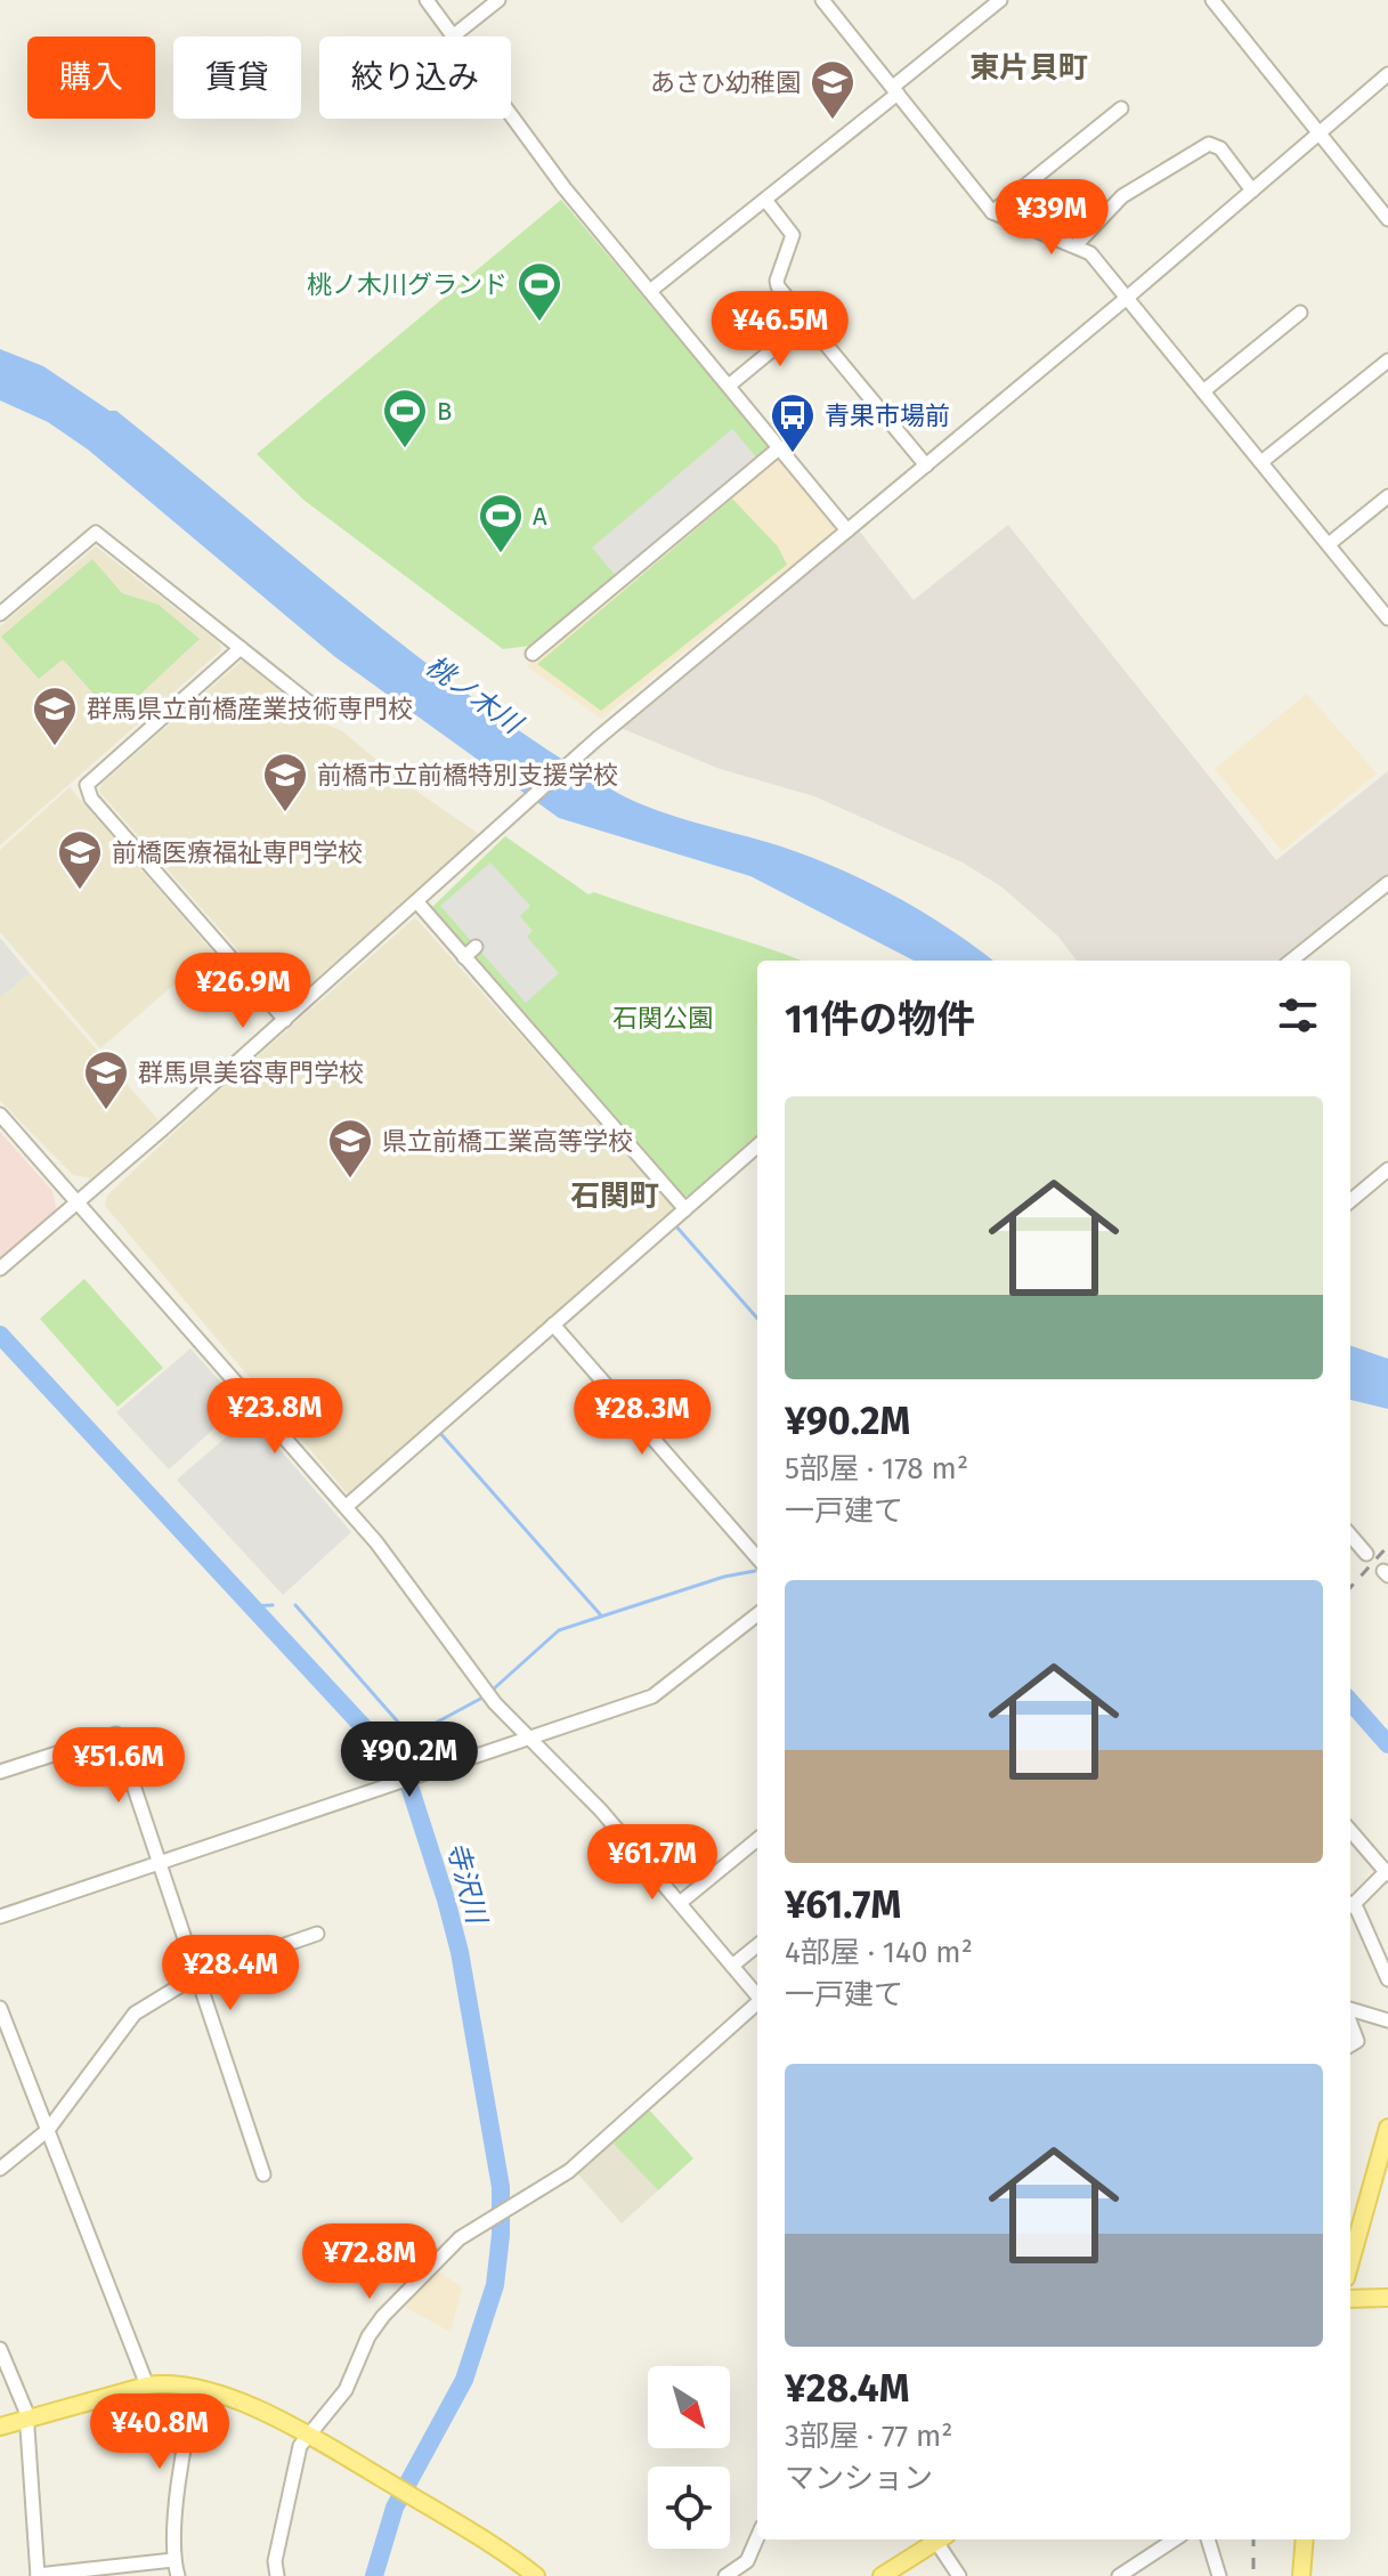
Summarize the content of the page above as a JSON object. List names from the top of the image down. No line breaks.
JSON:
{"districts":["東片貝町","石関町"],"water":["桃ノ木川","寺沢川"],"parks":["石関公園"],"places":{"school or university":["あさひ幼稚園","群馬県立前橋産業技術専門校","前橋市立前橋特別支援学校","前橋医療福祉専門学校","群馬県美容専門学校","県立前橋工業高等学校"],"sports":["桃ノ木川グランド","B","A"],"bus stop":["青果市場前"]},"north":"bottom right","page":{"chip":["購入","賃貸","絞り込み"],"price":["¥39M","¥46.5M","¥26.9M","¥23.8M","¥28.3M","¥90.2M","¥51.6M","¥61.7M","¥28.4M","¥72.8M","¥40.8M"],"heading":"11件の物件","list":[{"name":"¥90.2M","note":"5部屋 · 178 m² · 一戸建て"},{"name":"¥61.7M","note":"4部屋 · 140 m² · 一戸建て"},{"name":"¥28.4M","note":"3部屋 · 77 m² · マンション"}]}}
